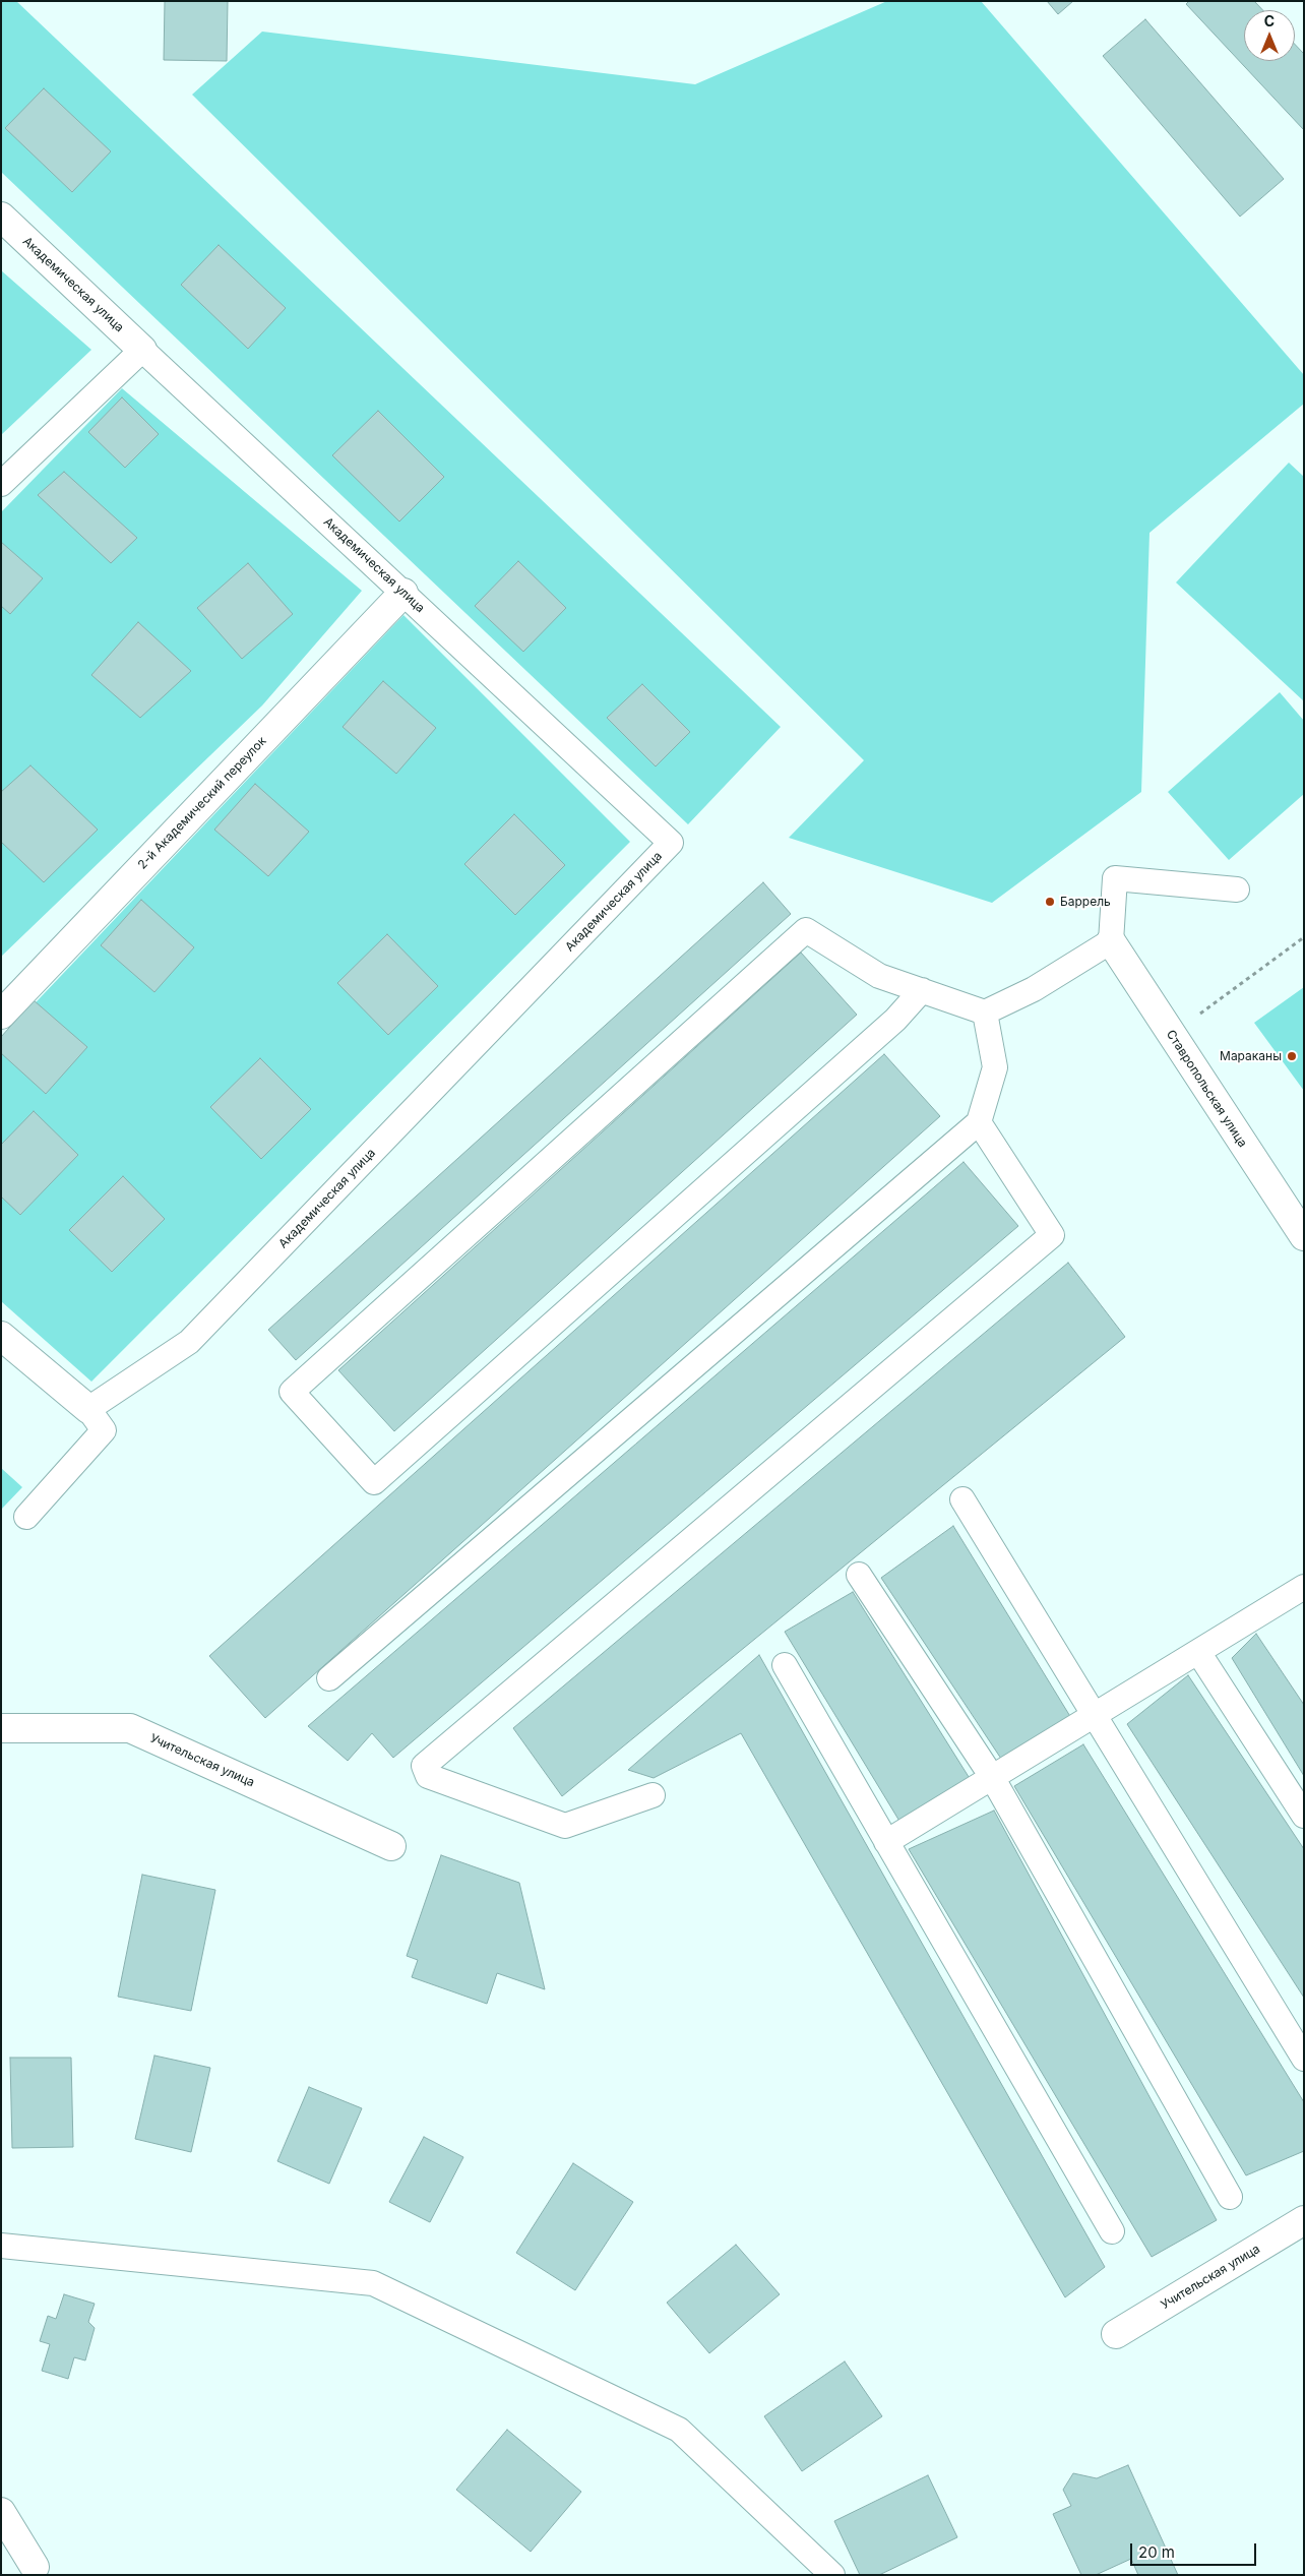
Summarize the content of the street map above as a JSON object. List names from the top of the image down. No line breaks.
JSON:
{"streets":{"street":["Академическая улица","2-й Академический переулок","Ставропольская улица","Учительская улица"]},"crossings":[["Академическая улица","2-й Академический переулок"]],"places":["Баррель","Мараканы"],"scale_bar":"20 m","north":"top"}
